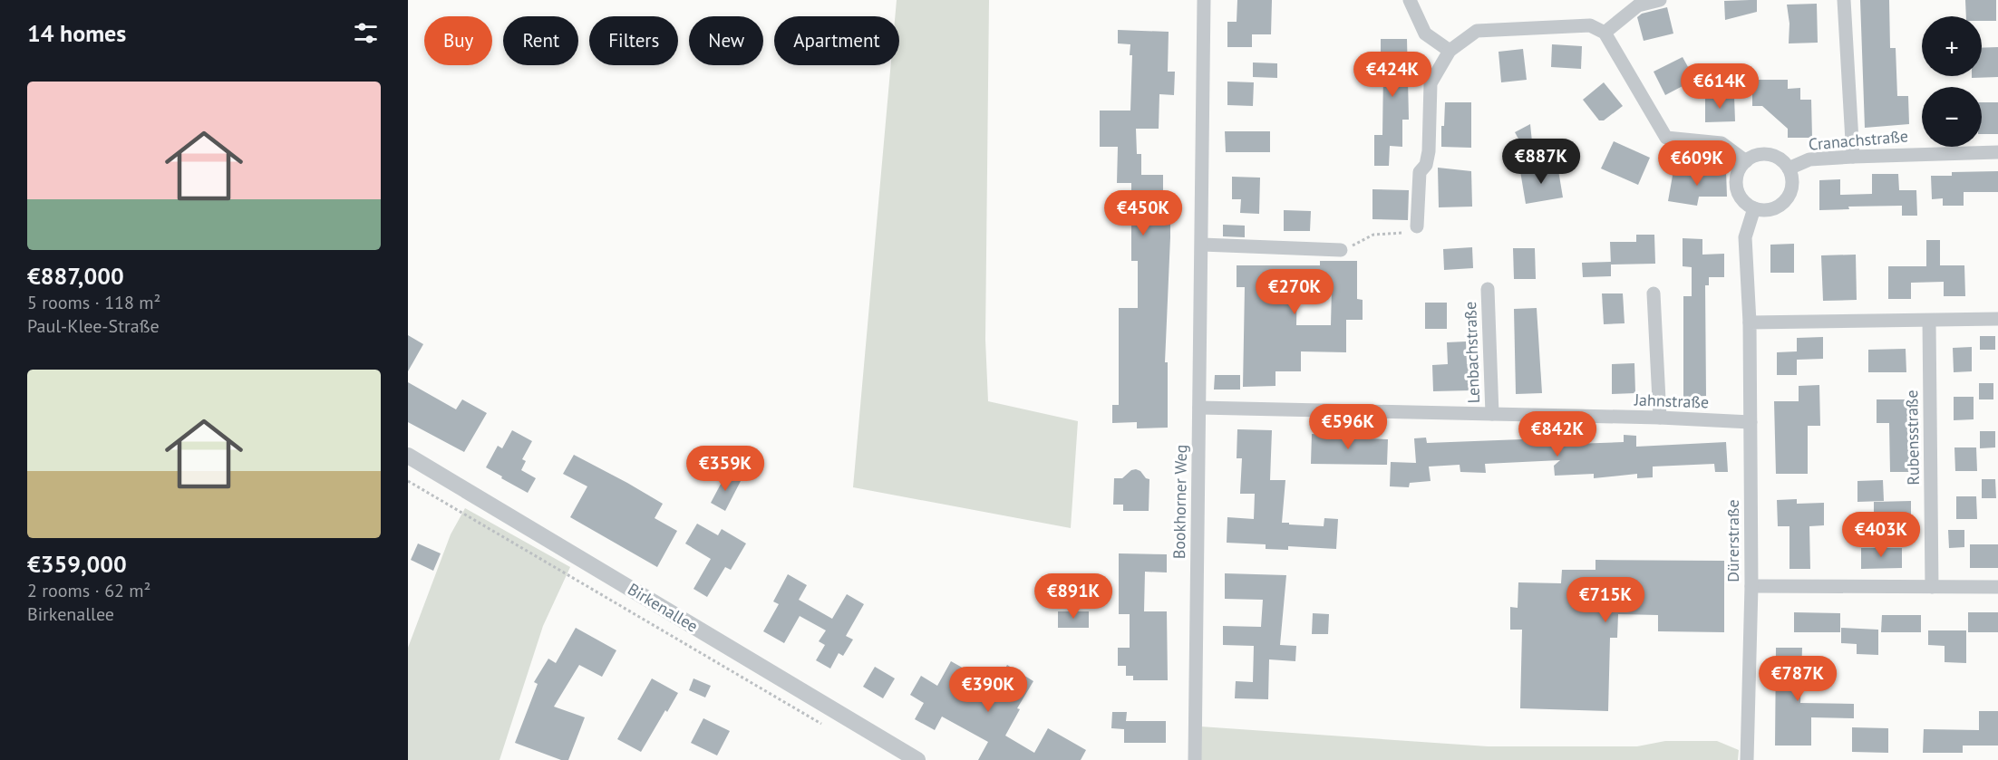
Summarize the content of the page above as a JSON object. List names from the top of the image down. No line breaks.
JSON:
{"streets":{"street":["Cranachstraße","Lenbachstraße","Jahnstraße","Rubensstraße","Bookhorner Weg","Dürerstraße","Birkenallee"]},"crossings":[["Cranachstraße","Dürerstraße"],["Lenbachstraße","Jahnstraße"],["Jahnstraße","Bookhorner Weg"],["Jahnstraße","Dürerstraße"]],"page":{"heading":"14 homes","map_buttons":["+","−"],"chip":["Buy","Rent","Filters","New","Apartment"],"price":["€424K","€614K","€887K","€609K","€450K","€270K","€596K","€842K","€359K","€403K","€891K","€715K","€787K","€390K"],"list":[{"name":"€887,000","note":"5 rooms · 118 m² · Paul-Klee-Straße"},{"name":"€359,000","note":"2 rooms · 62 m² · Birkenallee"}]}}
